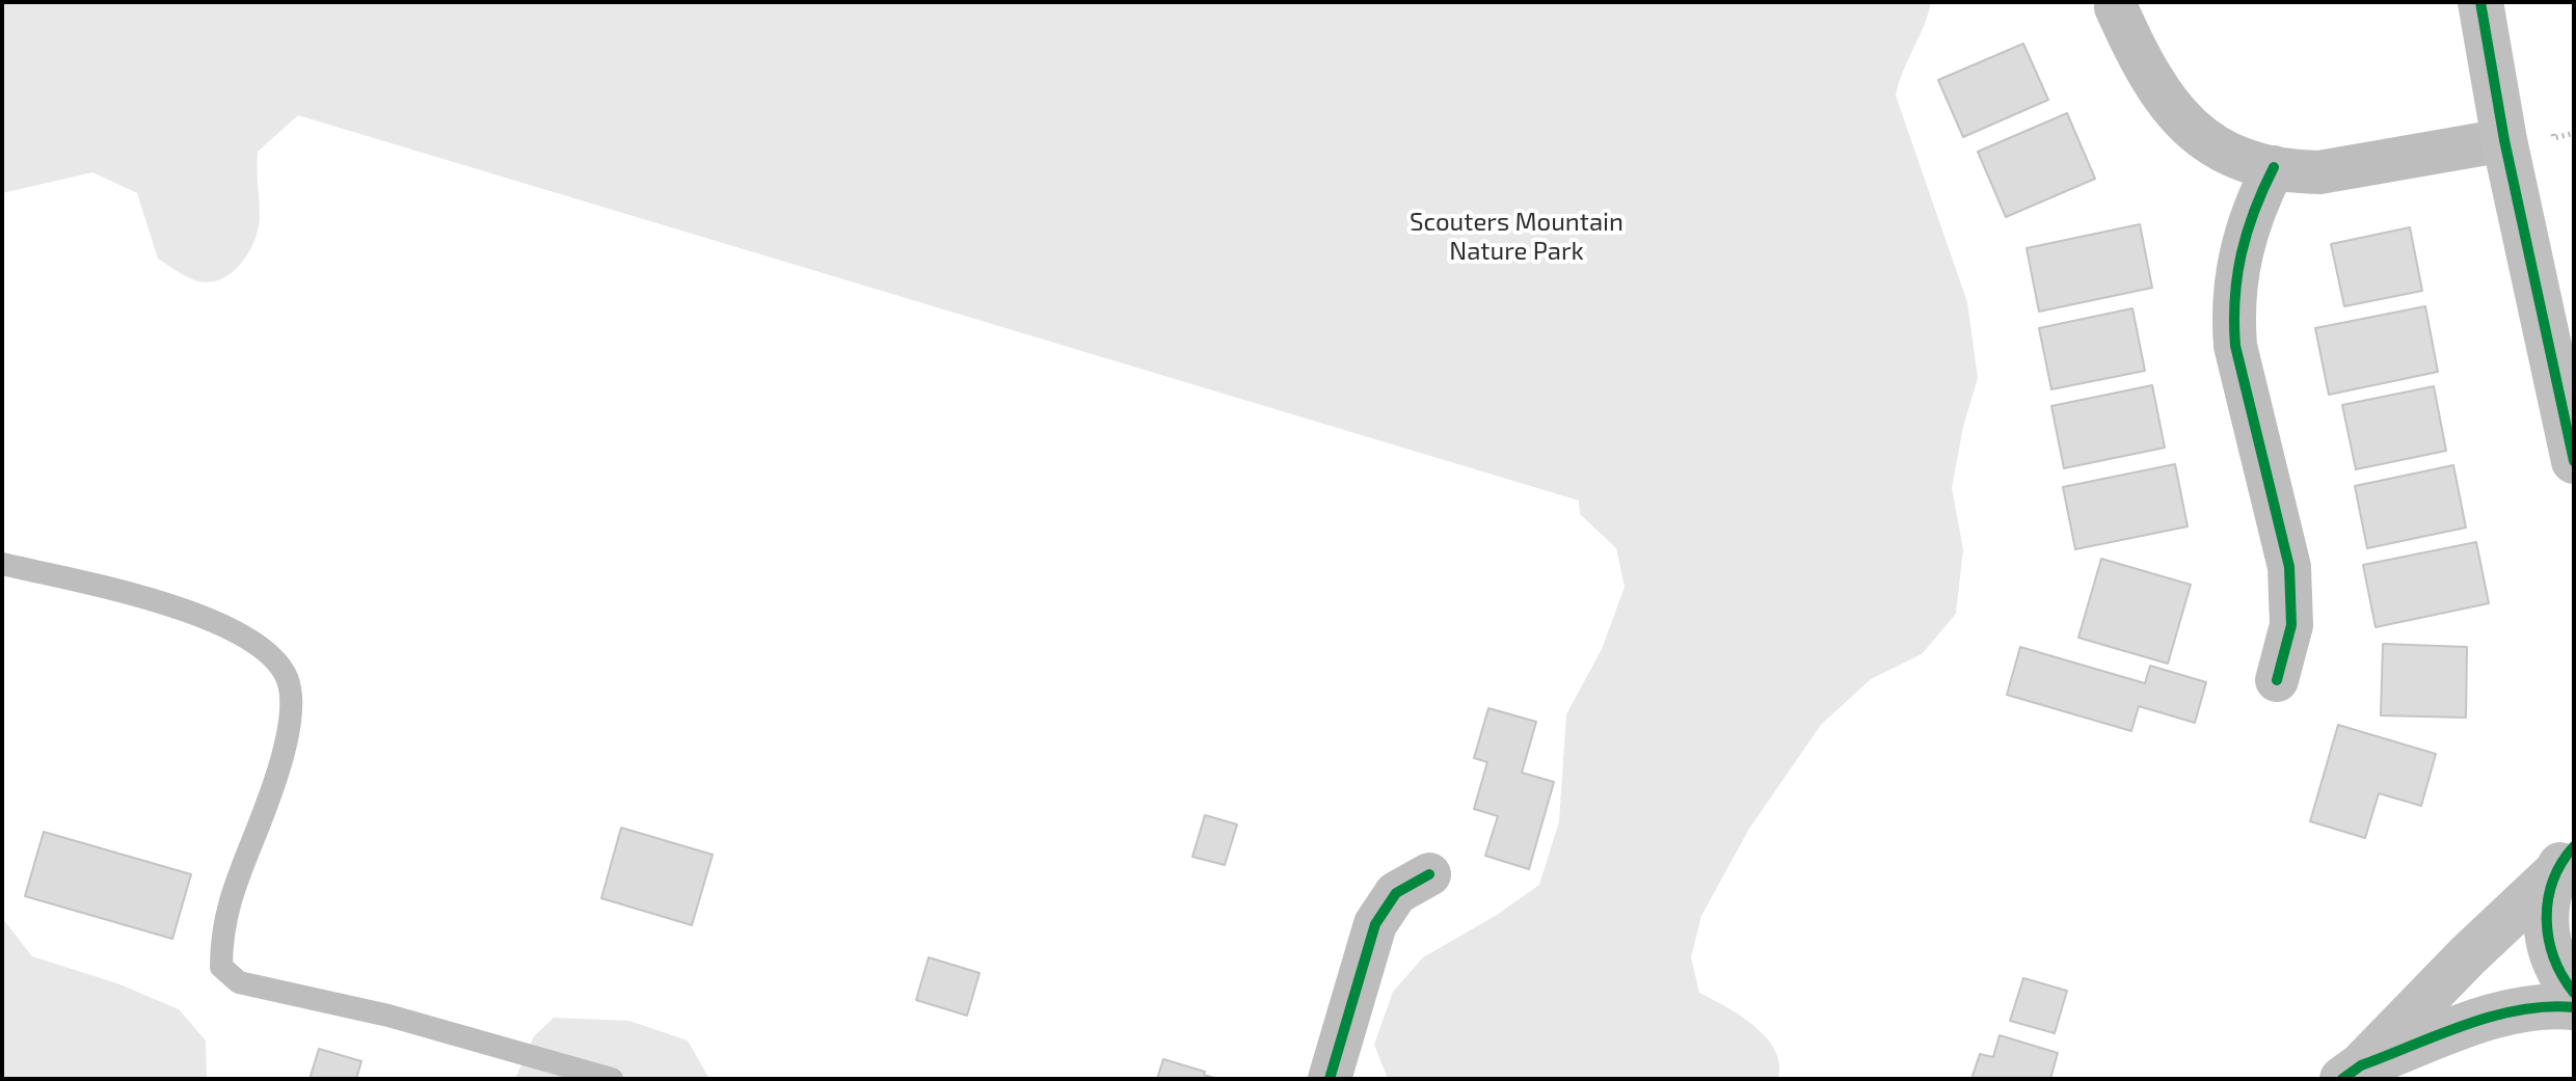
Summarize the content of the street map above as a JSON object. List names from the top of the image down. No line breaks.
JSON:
{"parks":["Scouters Mountain Nature Park"]}
